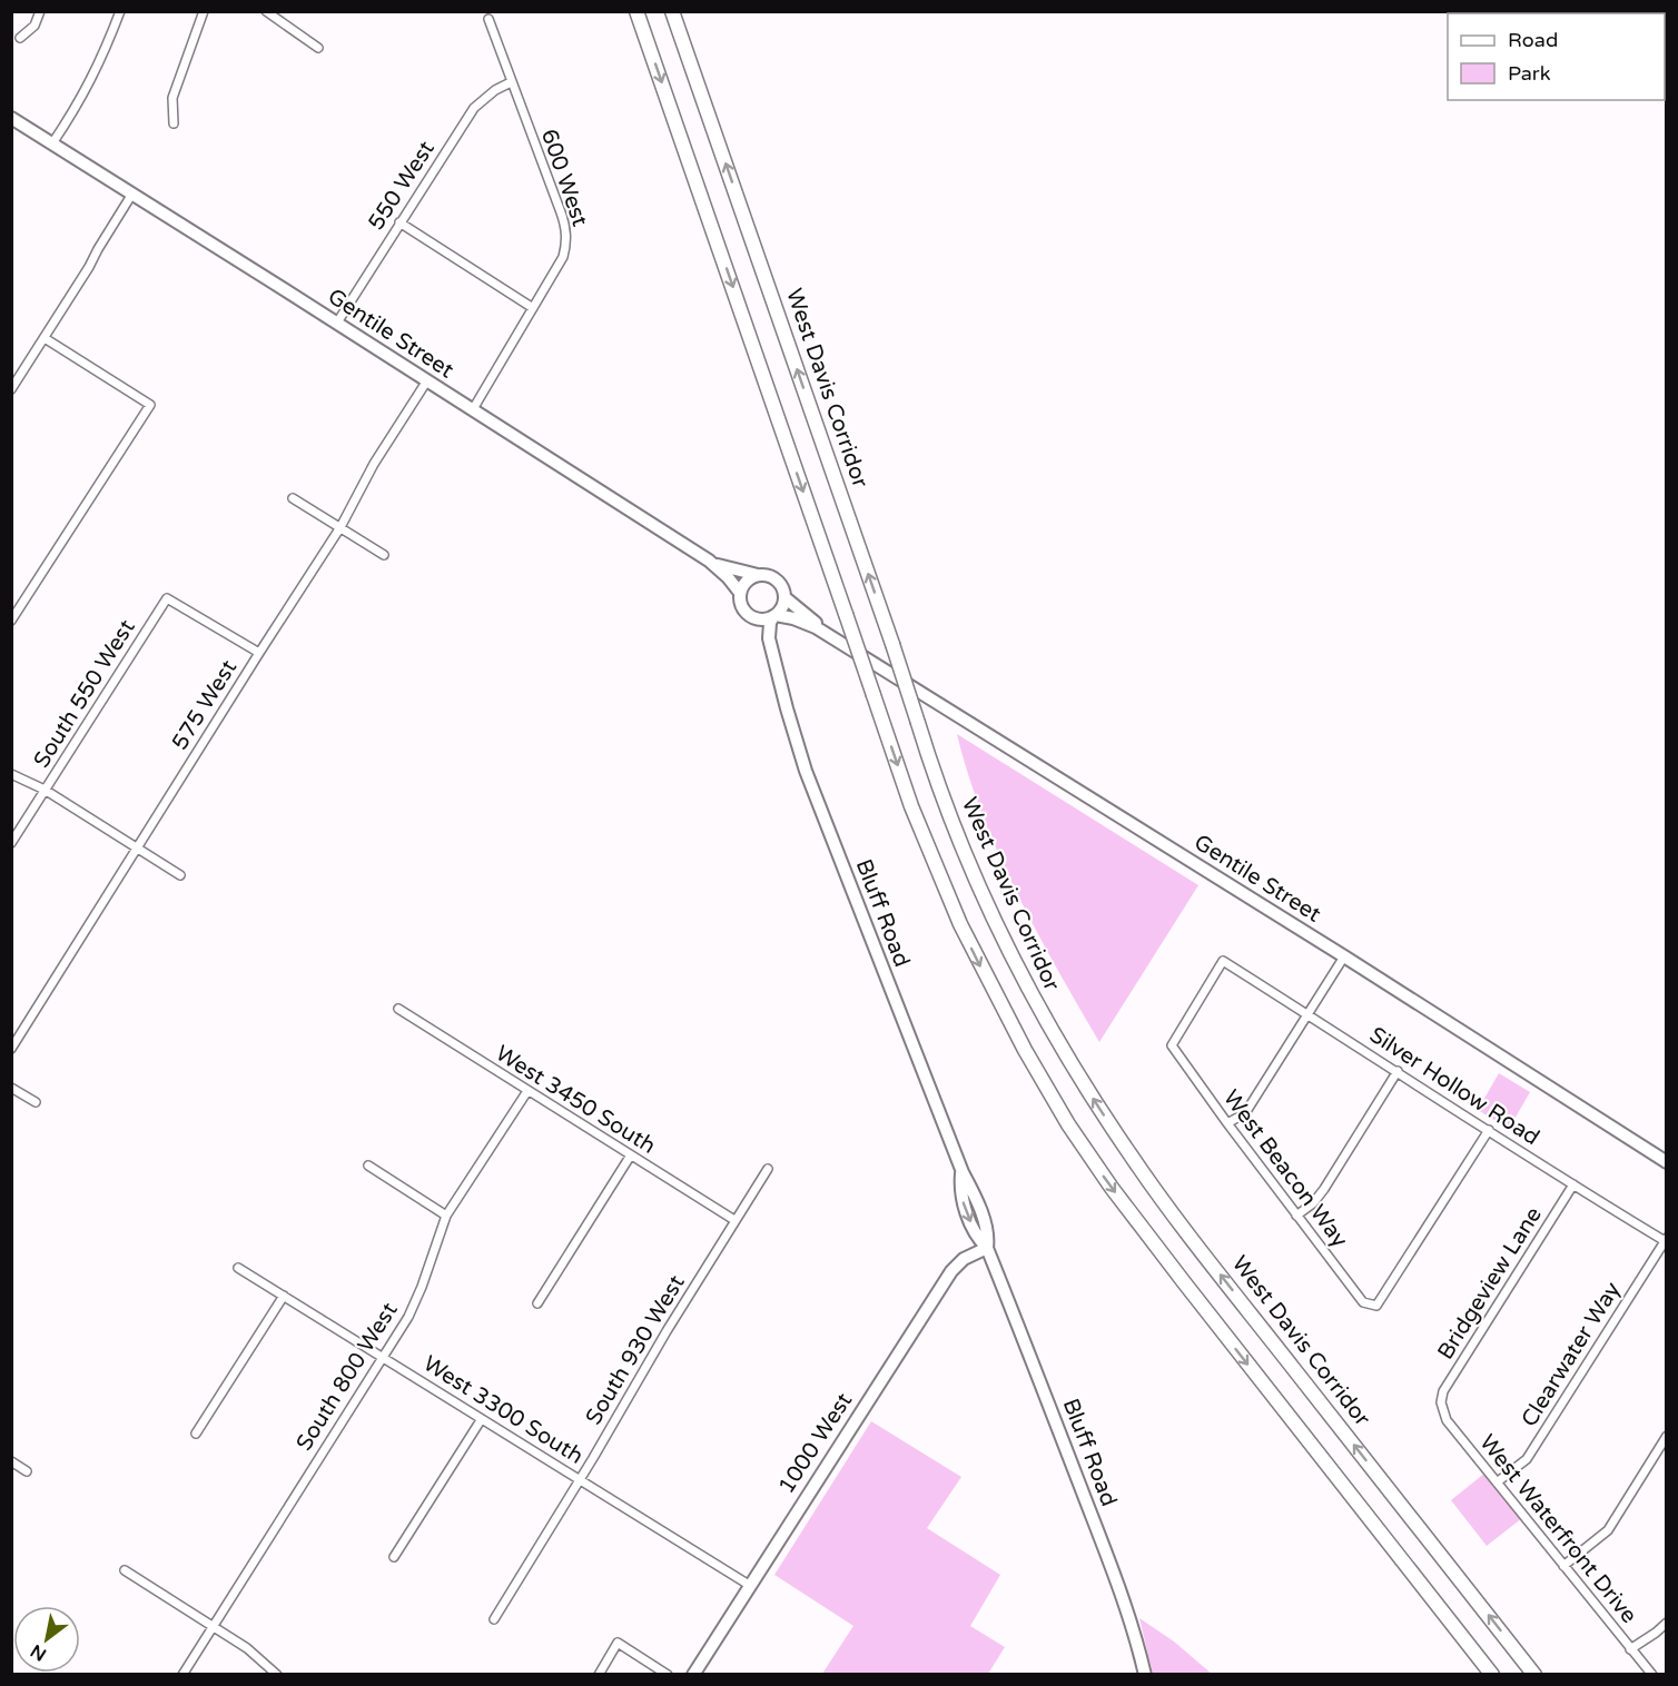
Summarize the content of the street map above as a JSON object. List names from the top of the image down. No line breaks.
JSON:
{"streets":{"highway":["West Davis Corridor"],"main road":["Gentile Street","Bluff Road","1000 West"],"street":["600 West","550 West","South 550 West","575 West","Silver Hollow Road","West 3450 South","West Beacon Way","Bridgeview Lane","South 930 West","Clearwater Way","South 800 West","West 3300 South","West Waterfront Drive"]},"crossings":[["600 West","550 West"],["600 West","Gentile Street"],["550 West","Gentile Street"],["Gentile Street","575 West"],["Gentile Street","Bluff Road"],["South 550 West","575 West"],["Bluff Road","1000 West"],["Silver Hollow Road","West Beacon Way"],["Silver Hollow Road","Bridgeview Lane"],["Silver Hollow Road","Clearwater Way"],["West 3450 South","South 930 West"],["West 3450 South","South 800 West"],["Bridgeview Lane","West Waterfront Drive"],["South 930 West","West 3300 South"],["Clearwater Way","West Waterfront Drive"],["South 800 West","West 3300 South"],["West 3300 South","1000 West"]],"legend":["Road","Park"],"north":"bottom left"}
